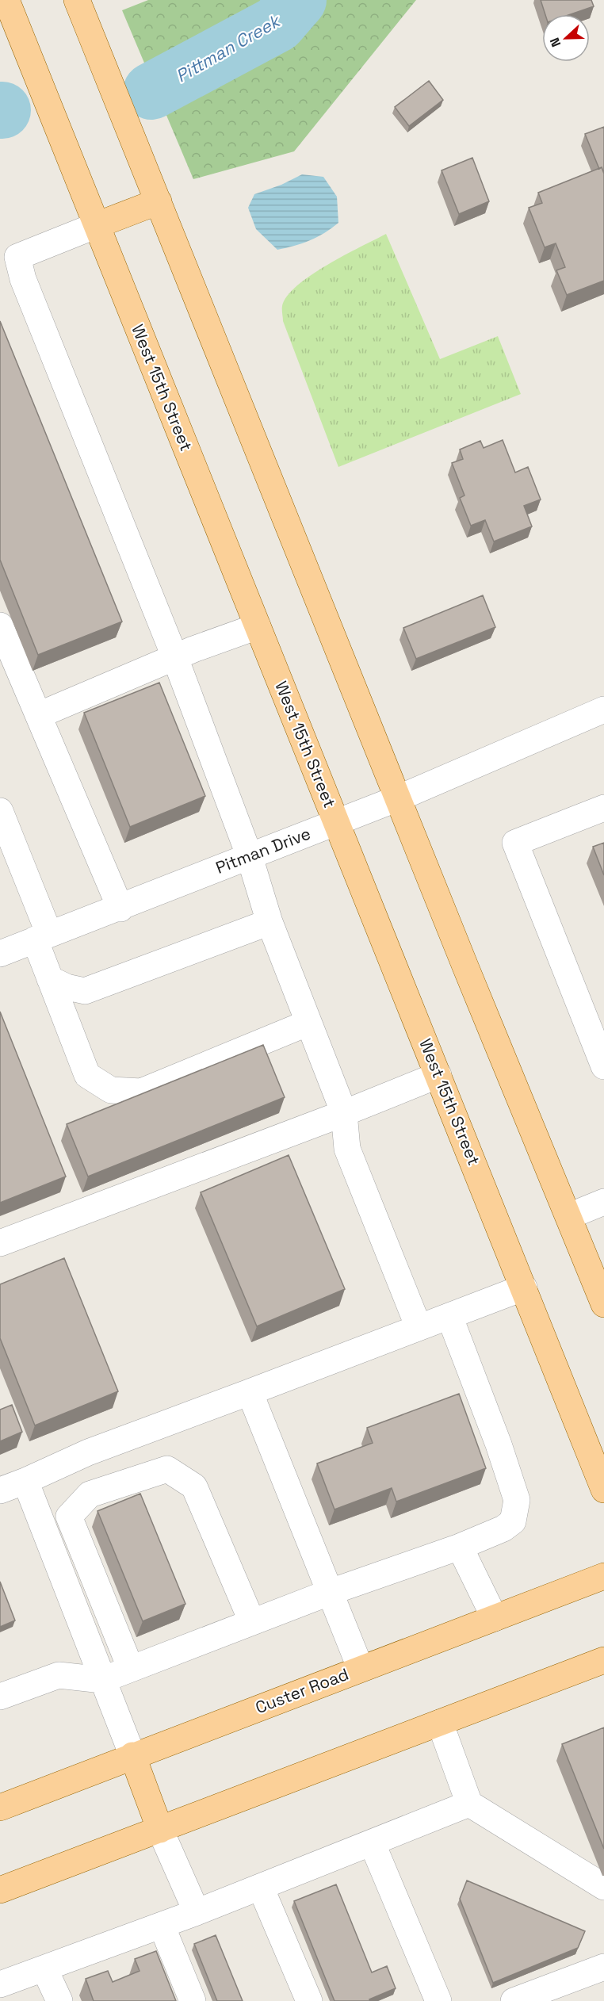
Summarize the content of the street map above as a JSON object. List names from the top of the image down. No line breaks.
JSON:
{"streets":{"main road":["West 15th Street","Custer Road"],"street":["Pitman Drive"]},"crossings":[["West 15th Street","Pitman Drive"]],"water":["Pittman Creek"],"north":"left"}
